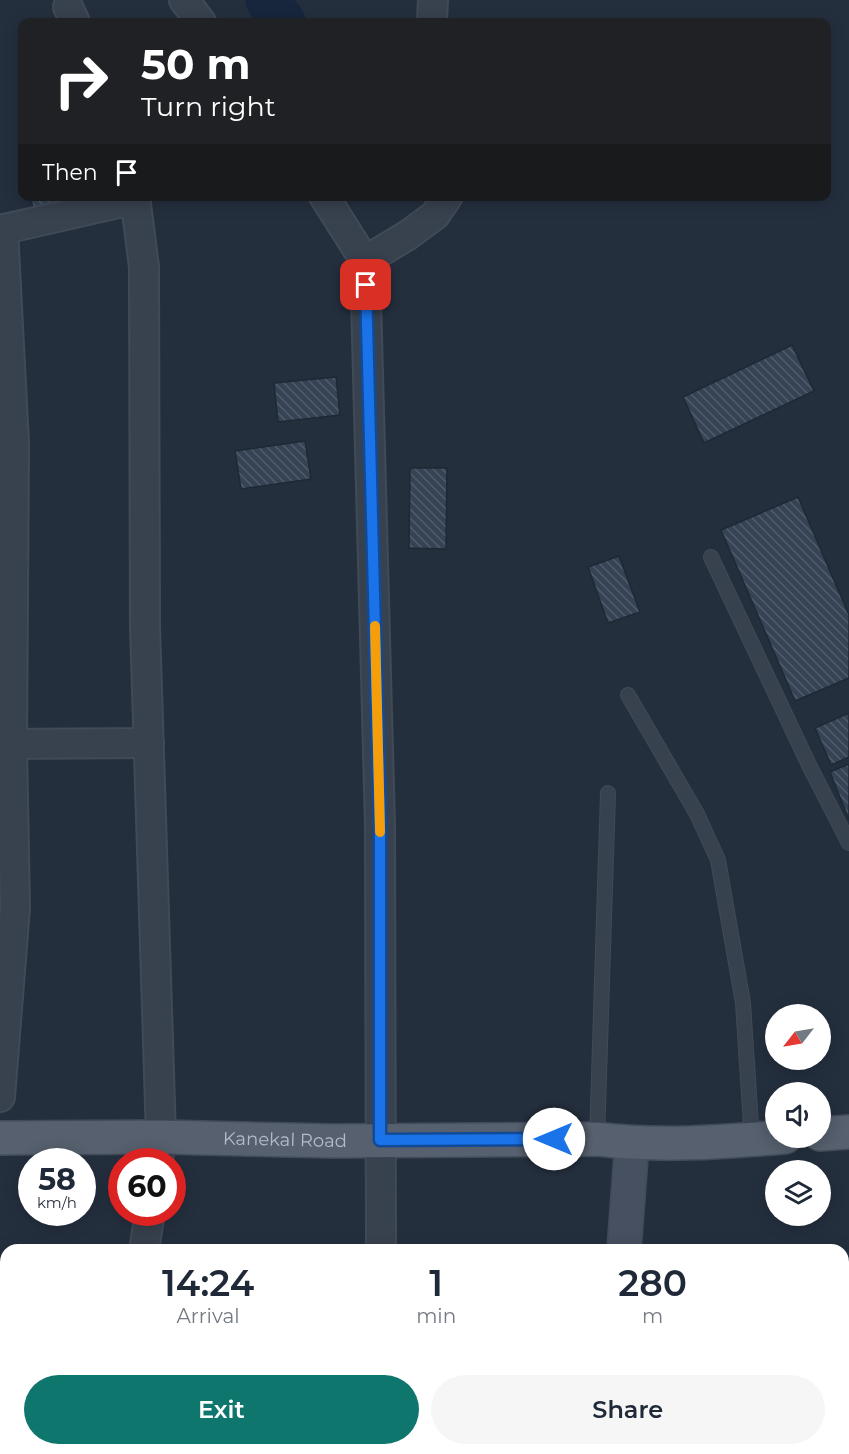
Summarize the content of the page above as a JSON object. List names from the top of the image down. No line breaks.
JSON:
{"streets":{"main road":["Kanekal Road"]},"north":"bottom left","page":{"turn":["50 m","Turn right"],"then":"Then","speed":"58 km/h","limit":"60","eta":["14:24","Arrival","1","min","280","m"],"buttons":["Exit","Share"]}}
